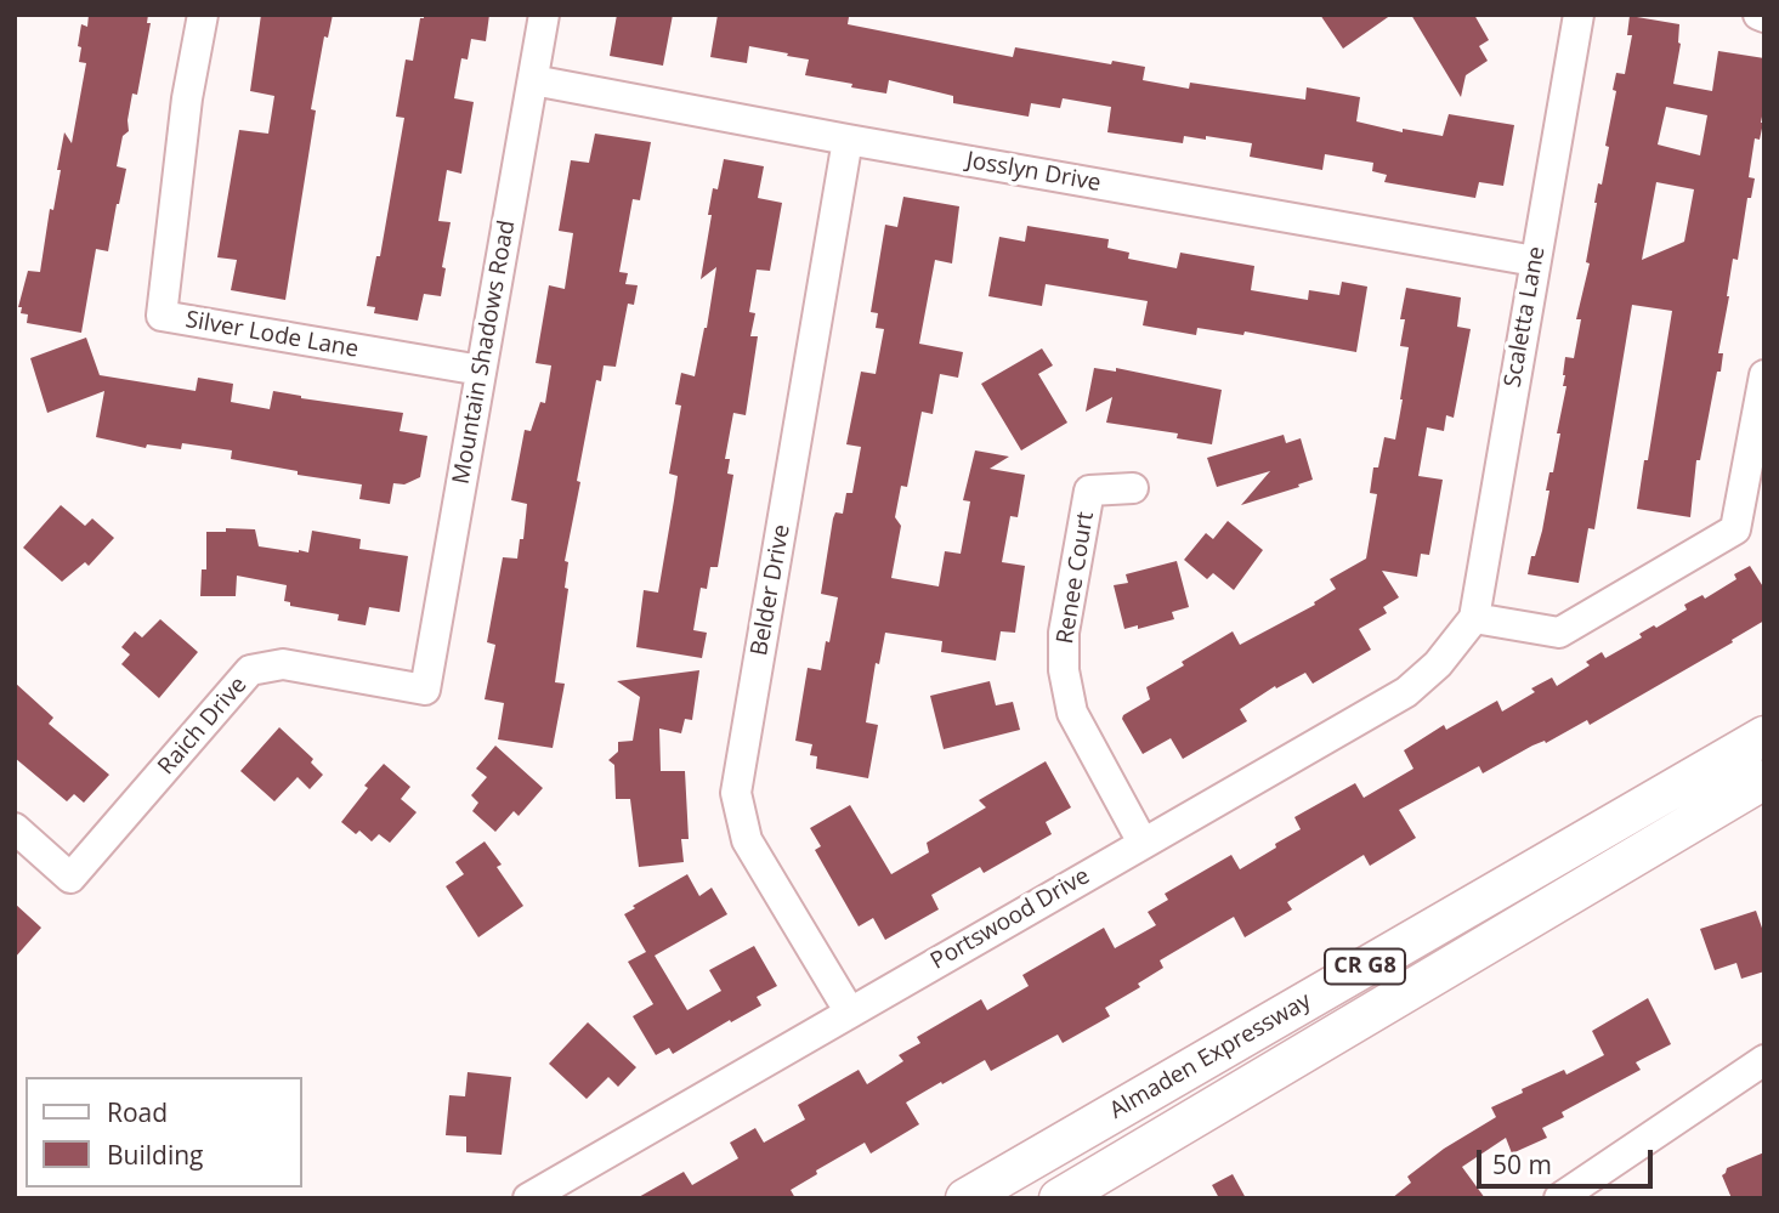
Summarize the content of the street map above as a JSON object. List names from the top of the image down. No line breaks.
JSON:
{"streets":{"main road":["CR G8","Almaden Expressway"],"street":["Josslyn Drive","Scaletta Lane","Silver Lode Lane","Mountain Shadows Road","Renee Court","Belder Drive","Raich Drive","Portswood Drive"]},"crossings":[["Josslyn Drive","Scaletta Lane"],["Josslyn Drive","Mountain Shadows Road"],["Josslyn Drive","Belder Drive"],["Scaletta Lane","Portswood Drive"],["Silver Lode Lane","Mountain Shadows Road"],["Mountain Shadows Road","Raich Drive"],["Renee Court","Portswood Drive"],["Belder Drive","Portswood Drive"]],"legend":["Road","Building"],"scale_bar":"50 m"}
